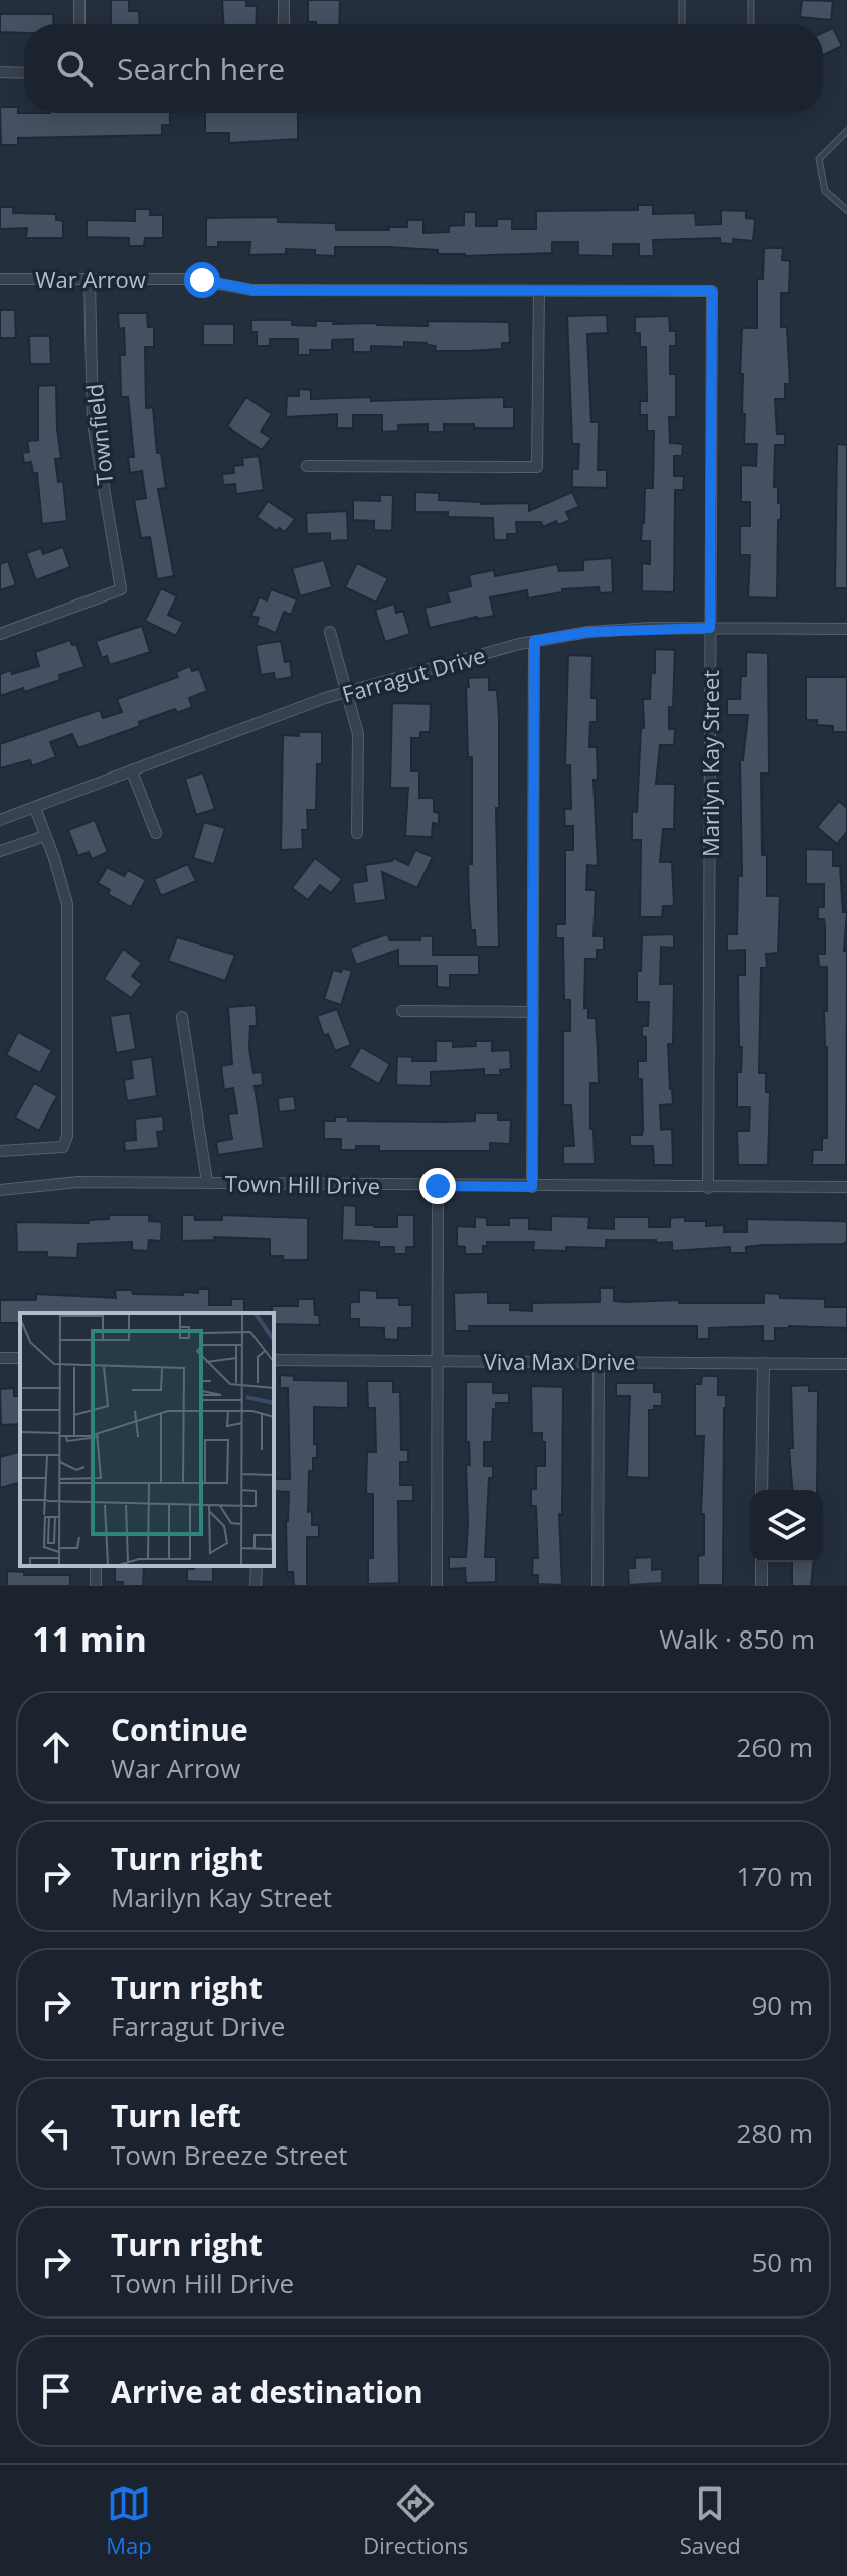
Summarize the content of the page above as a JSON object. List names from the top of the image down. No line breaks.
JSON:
{"streets":{"street":["War Arrow","Townfield","Farragut Drive","Marilyn Kay Street","Town Hill Drive","Viva Max Drive"]},"crossings":[["War Arrow","Townfield"],["War Arrow","Marilyn Kay Street"],["Farragut Drive","Marilyn Kay Street"],["Marilyn Kay Street","Town Hill Drive"]],"page":{"search":"Search here","heading":["11 min","Walk · 850 m"],"list":[["Continue","War Arrow","260 m"],["Turn right","Marilyn Kay Street","170 m"],["Turn right","Farragut Drive","90 m"],["Turn left","Town Breeze Street","280 m"],["Turn right","Town Hill Drive","50 m"],"Arrive at destination"],"nav":["Map","Directions","Saved"]}}
